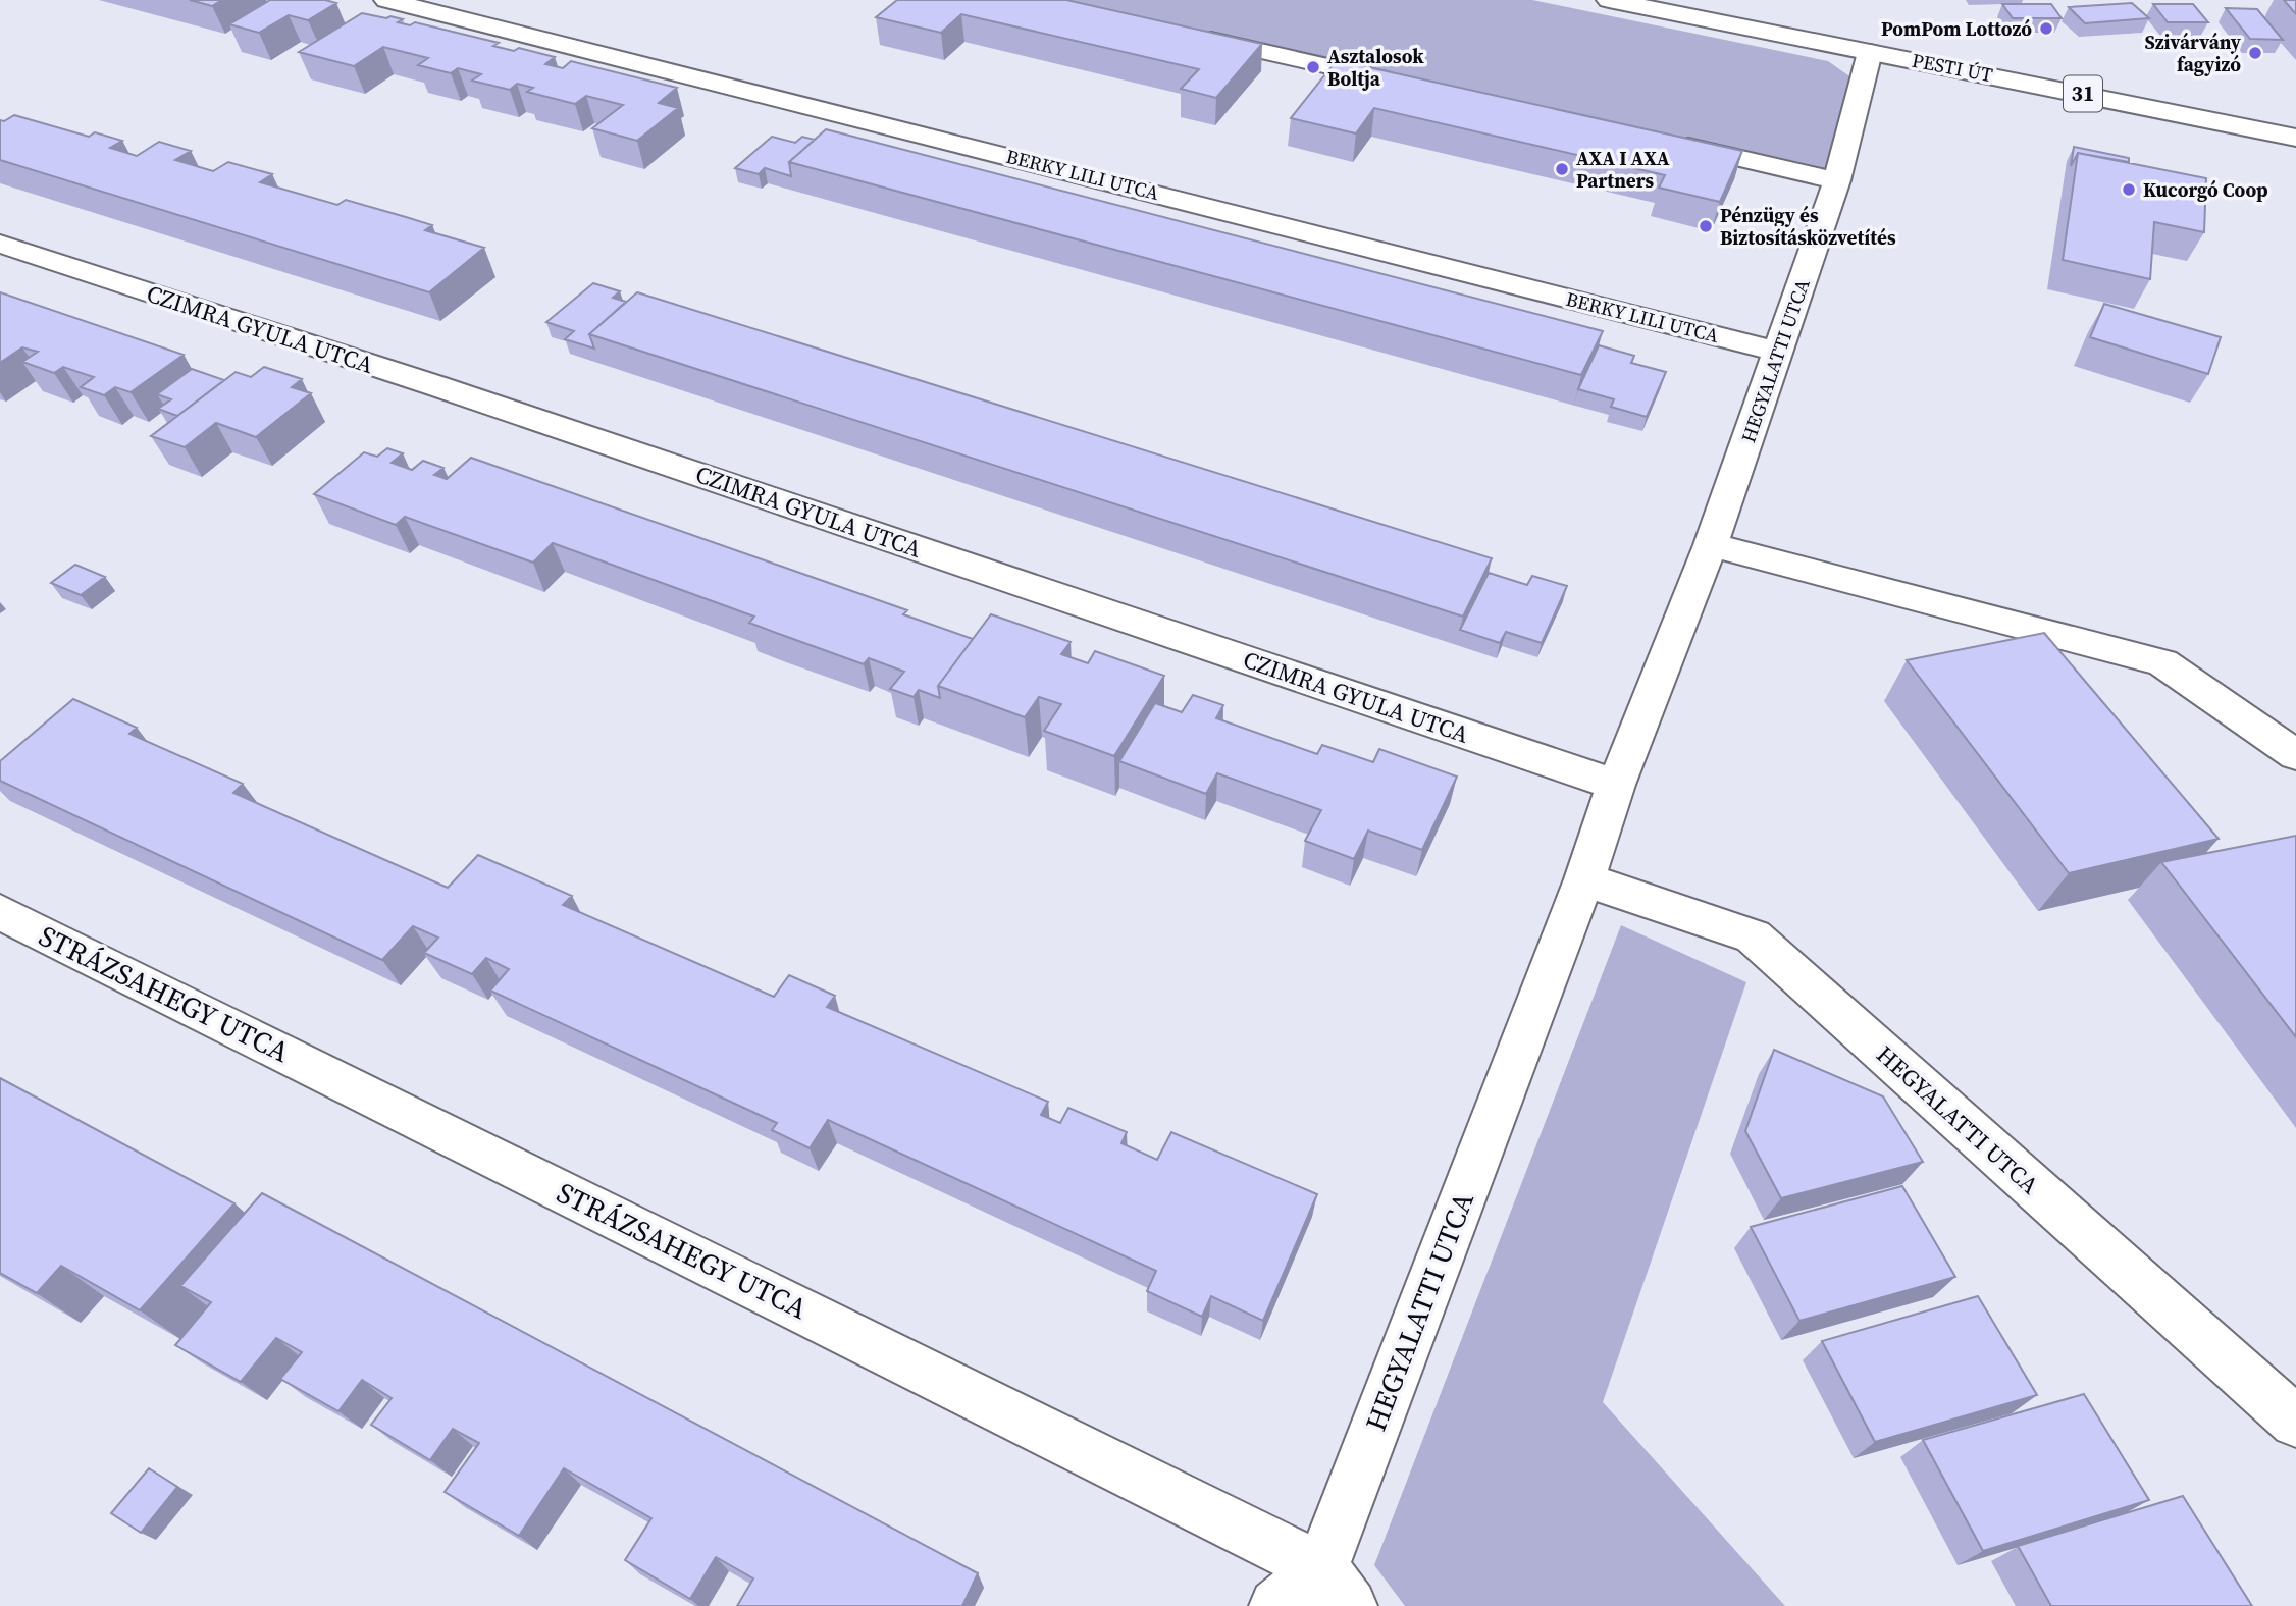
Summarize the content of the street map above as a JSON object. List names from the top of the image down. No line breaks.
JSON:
{"streets":{"street":["PESTI ÚT","31","BERKY LILI UTCA","CZIMRA GYULA UTCA","HEGYALATTI UTCA","STRÁZSAHEGY UTCA"]},"crossings":[["PESTI ÚT","HEGYALATTI UTCA"],["BERKY LILI UTCA","HEGYALATTI UTCA"],["CZIMRA GYULA UTCA","HEGYALATTI UTCA"],["HEGYALATTI UTCA","STRÁZSAHEGY UTCA"]],"places":["PomPom Lottozó","Szivárvány fagyizó","Asztalosok Boltja","AXA I AXA Partners","Kucorgó Coop","Pénzügy és Biztosításközvetítés"]}
